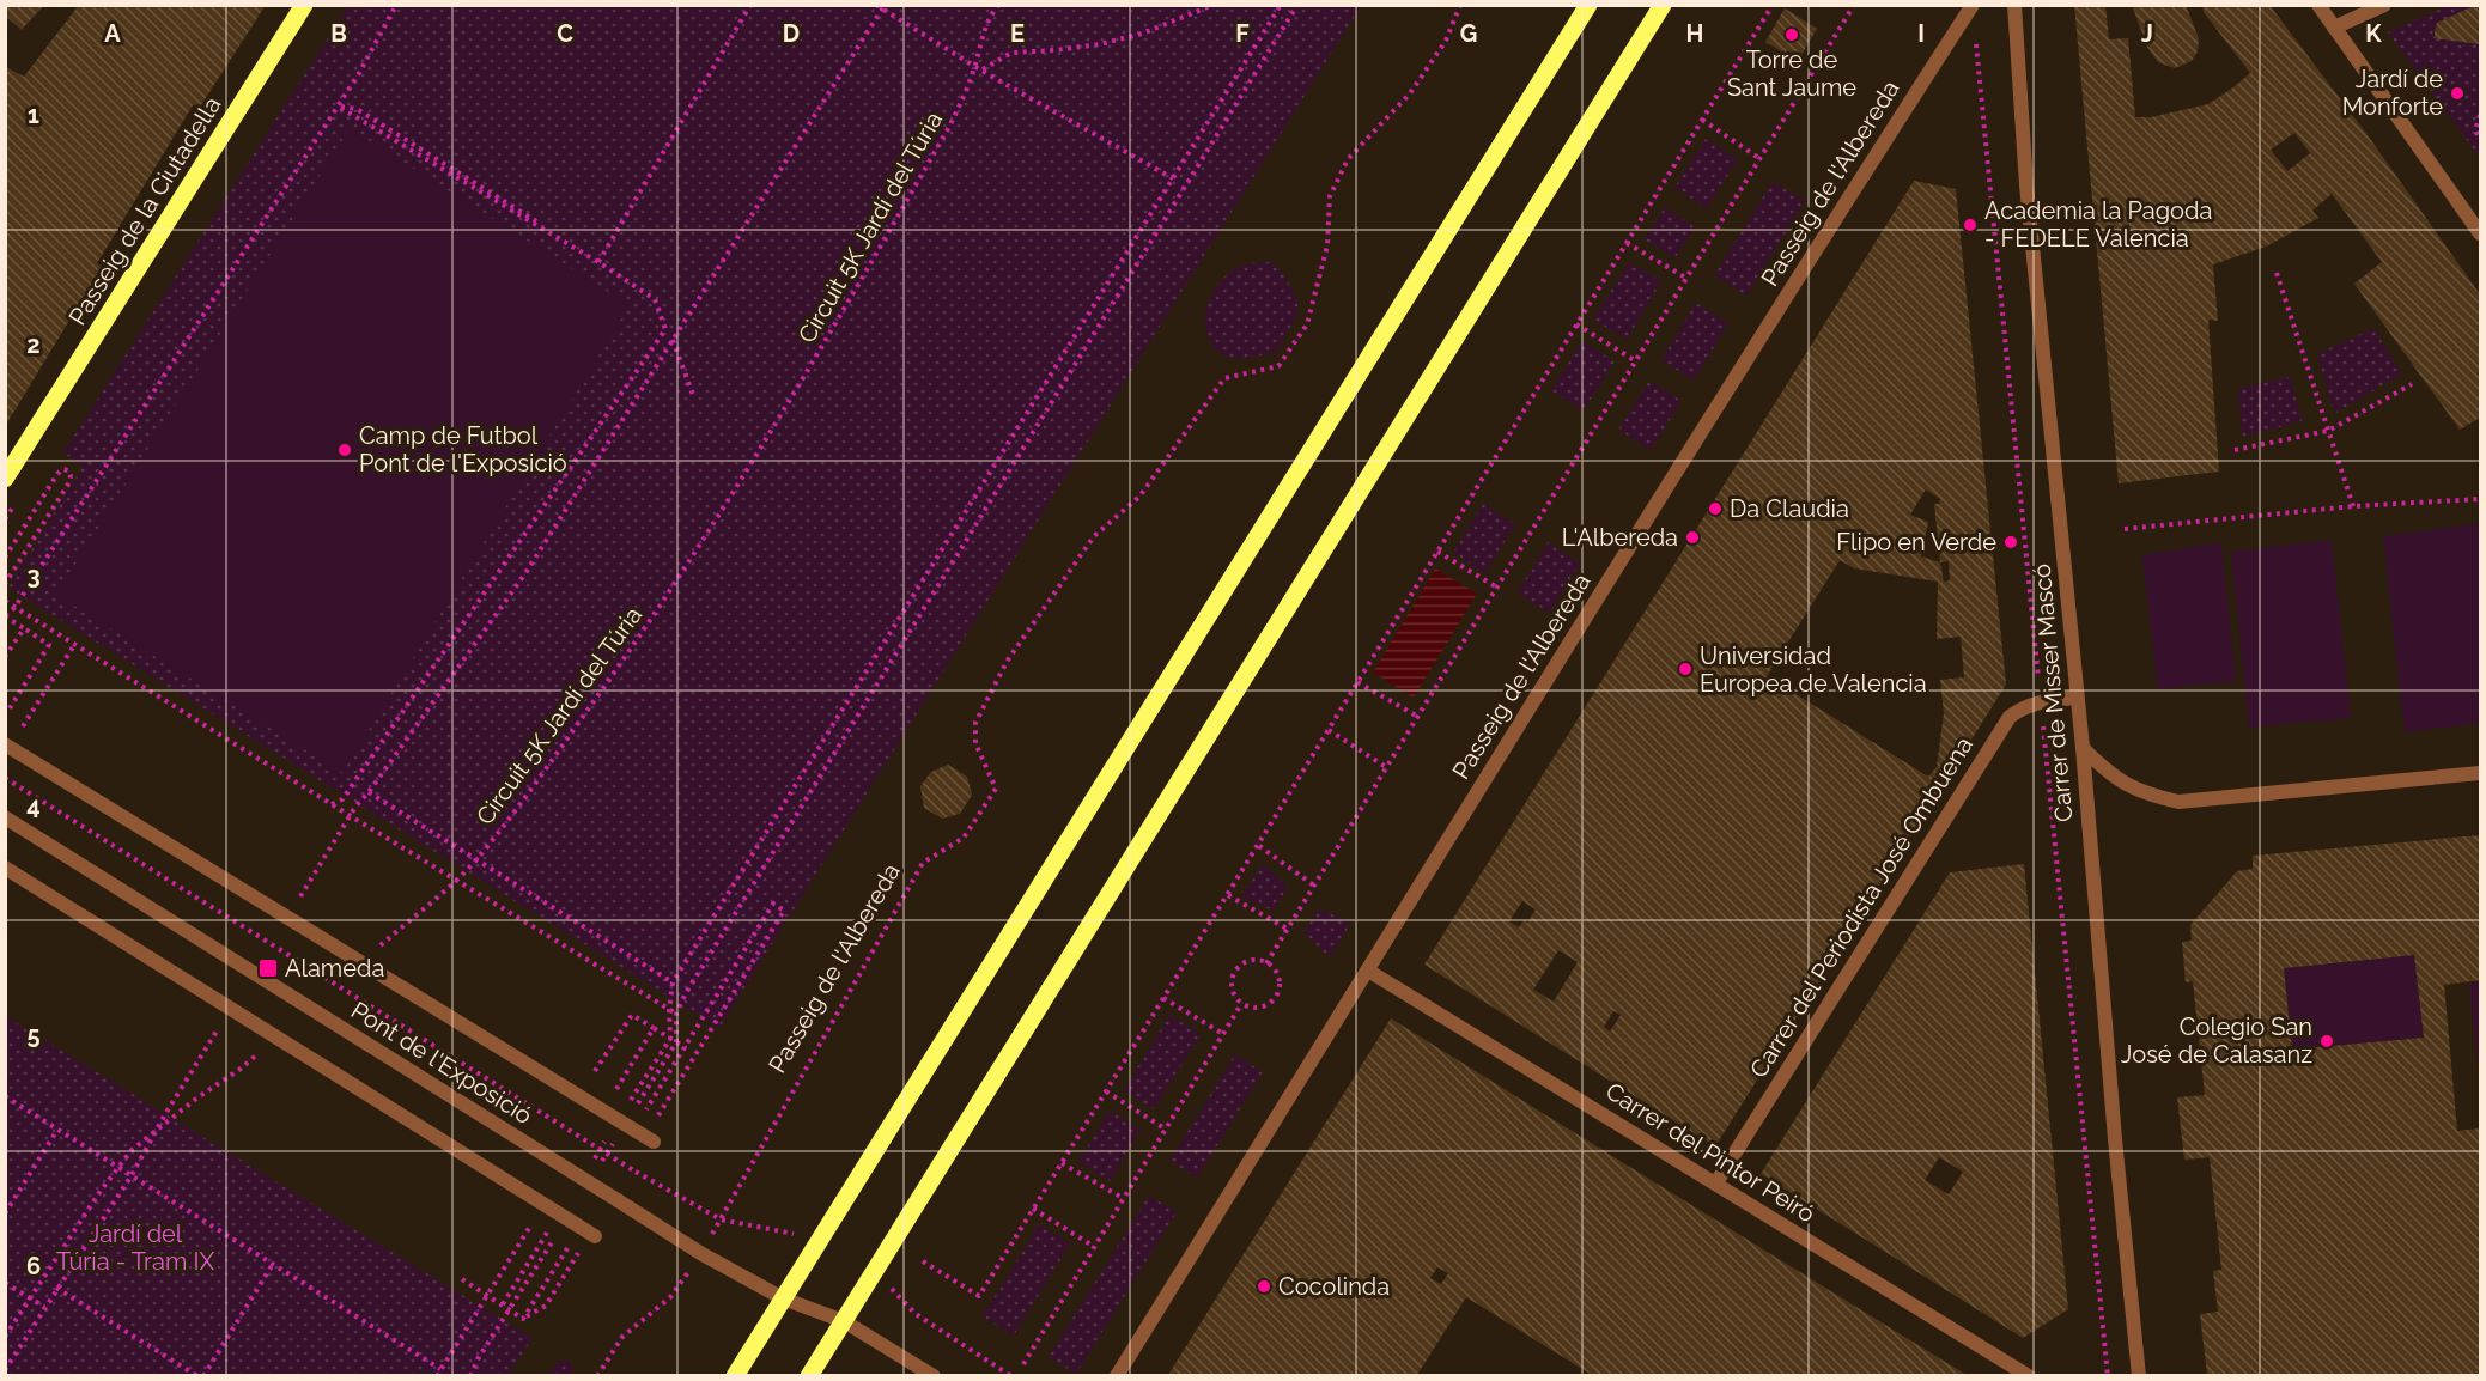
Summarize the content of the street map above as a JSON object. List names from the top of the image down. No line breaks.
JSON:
{"streets":{"main road":["Passeig de la Ciutadella"],"street":["Passeig de l'Albereda","Carrer de Misser Mascó","Carrer del Periodista José Ombuena","Pont de l'Exposició","Carrer del Pintor Peiró"],"path":["Circuit 5K Jardí del Túria"]},"crossings":[["Passeig de l'Albereda","Pont de l'Exposició"],["Passeig de l'Albereda","Carrer del Pintor Peiró"],["Carrer de Misser Mascó","Carrer del Periodista José Ombuena"],["Carrer del Periodista José Ombuena","Carrer del Pintor Peiró"]],"parks":["Jardí del Túria - Tram IX"],"places":{"other":["Torre de Sant Jaume","Jardí de Monforte","Academia la Pagoda - FEDELE Valencia","Camp de Futbol Pont de l'Exposició","Da Claudia","L'Albereda","Flipo en Verde","Universidad Europea de Valencia","Colegio San José de Calasanz","Cocolinda"],"transit":["Alameda"]},"grid":{"columns":["A","B","C","D","E","F","G","H","I","J","K"],"rows":["1","2","3","4","5","6"]}}
